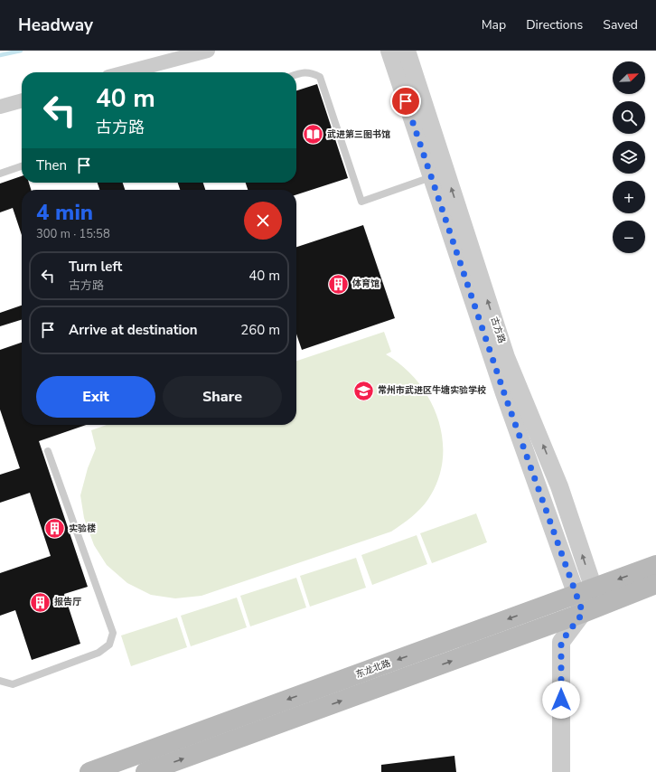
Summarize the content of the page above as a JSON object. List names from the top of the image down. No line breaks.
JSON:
{"streets":{"main road":["东龙北路"],"street":["古方路"]},"crossings":[["古方路","东龙北路"]],"places":{"library":["武进第三图书馆"],"building":["体育馆","实验楼","报告厅"],"school or university":["常州市武进区牛塘实验学校"]},"north":"top right","page":{"header":"Headway","nav":["Map","Directions","Saved"],"map_buttons":["+","−"],"turn":["40 m","古方路"],"then":"Then","heading":["4 min","300 m · 15:58"],"list":[{"name":"Turn left","note":"古方路","value":"40 m"},{"name":"Arrive at destination","value":"260 m"}],"buttons":["Exit","Share"]}}
